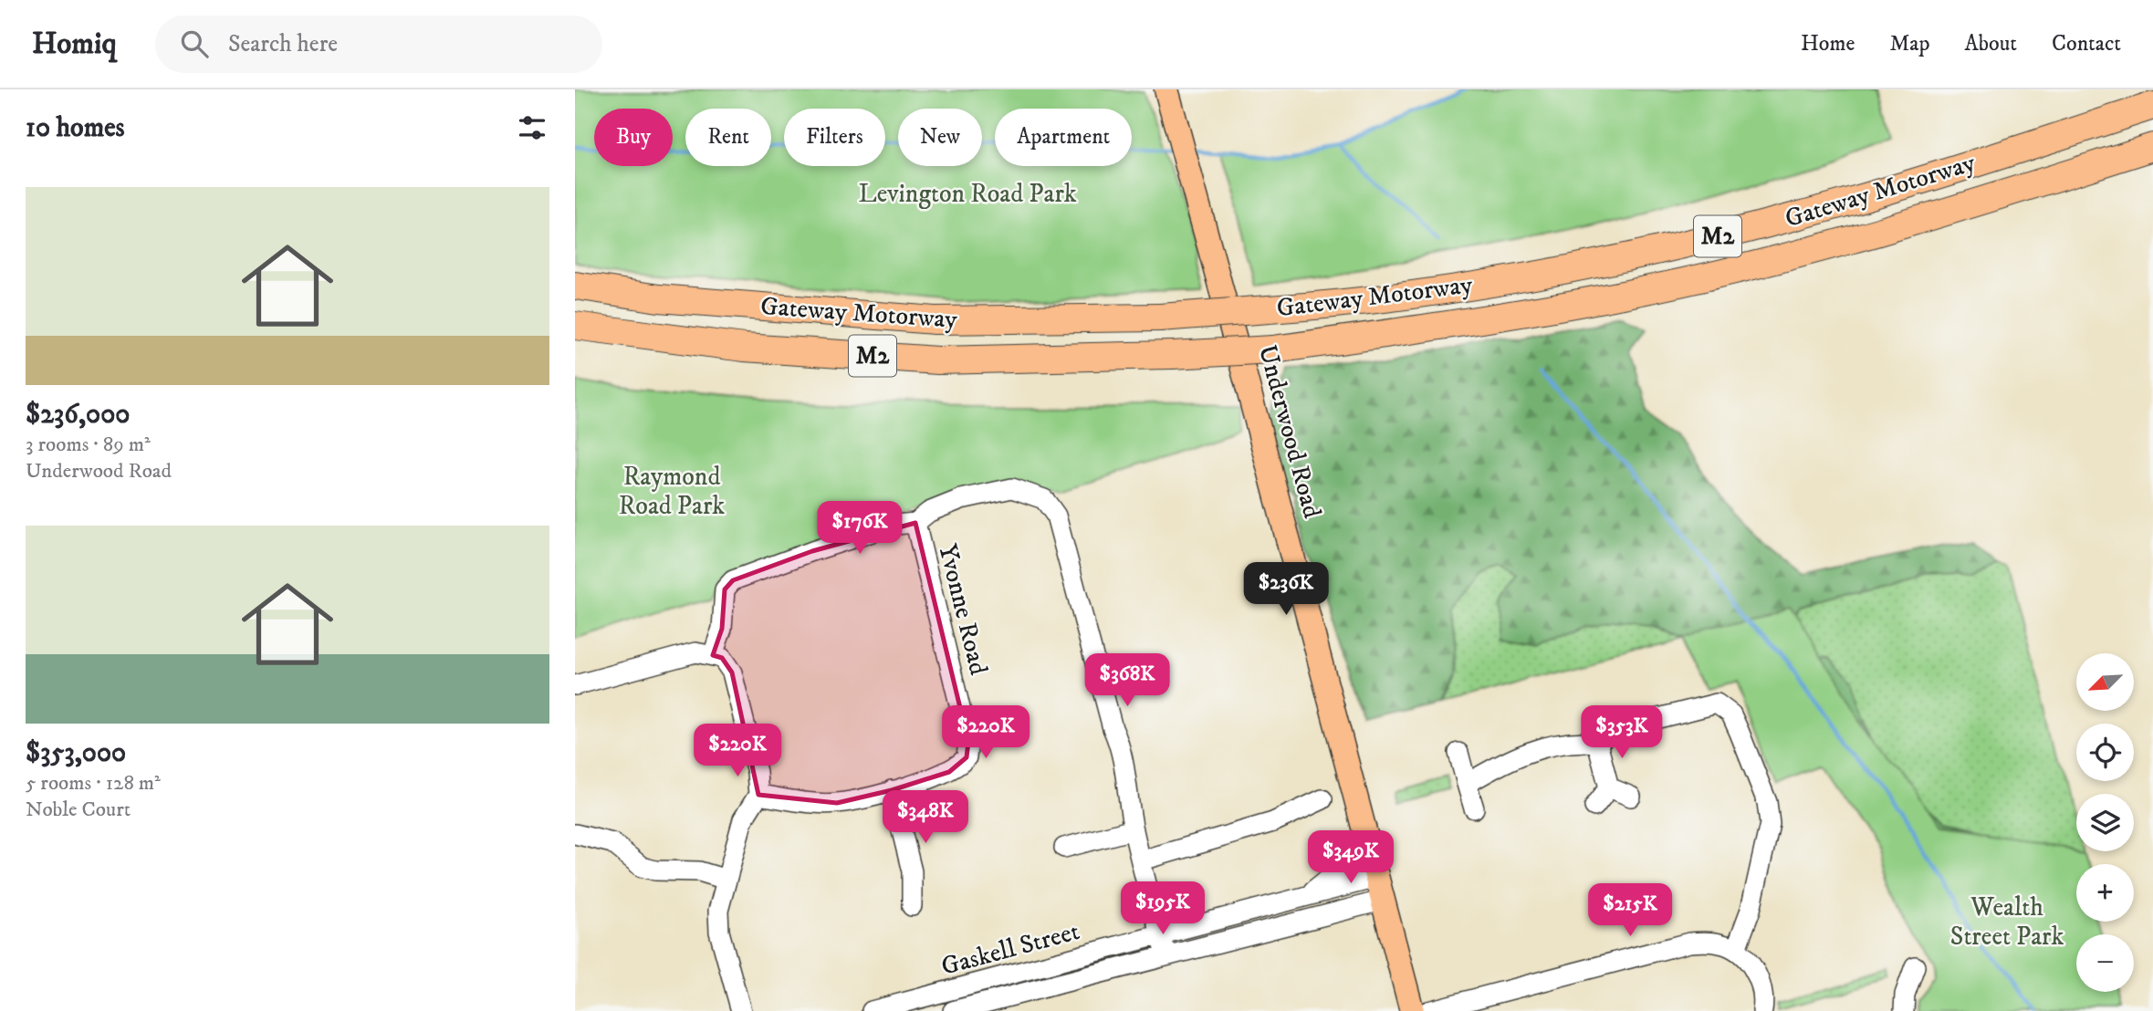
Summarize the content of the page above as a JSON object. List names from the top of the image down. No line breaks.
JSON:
{"streets":{"highway":["Gateway Motorway","M2"],"main road":["Underwood Road"],"street":["Yvonne Road","Gaskell Street"]},"crossings":[["Underwood Road","Gaskell Street"]],"parks":["Levington Road Park","Raymond Road Park","Wealth Street Park"],"north":"bottom left","page":{"header":"Homiq","search":"Search here","nav":["Home","Map","About","Contact"],"heading":"10 homes","chip":["Buy","Rent","Filters","New","Apartment"],"list":[{"name":"$236,000","note":"3 rooms · 89 m² · Underwood Road"},{"name":"$353,000","note":"5 rooms · 128 m² · Noble Court"}],"price":["$176K","$236K","$368K","$220K","$353K","$220K","$348K","$349K","$195K","$215K"],"map_buttons":["+","−"]}}
